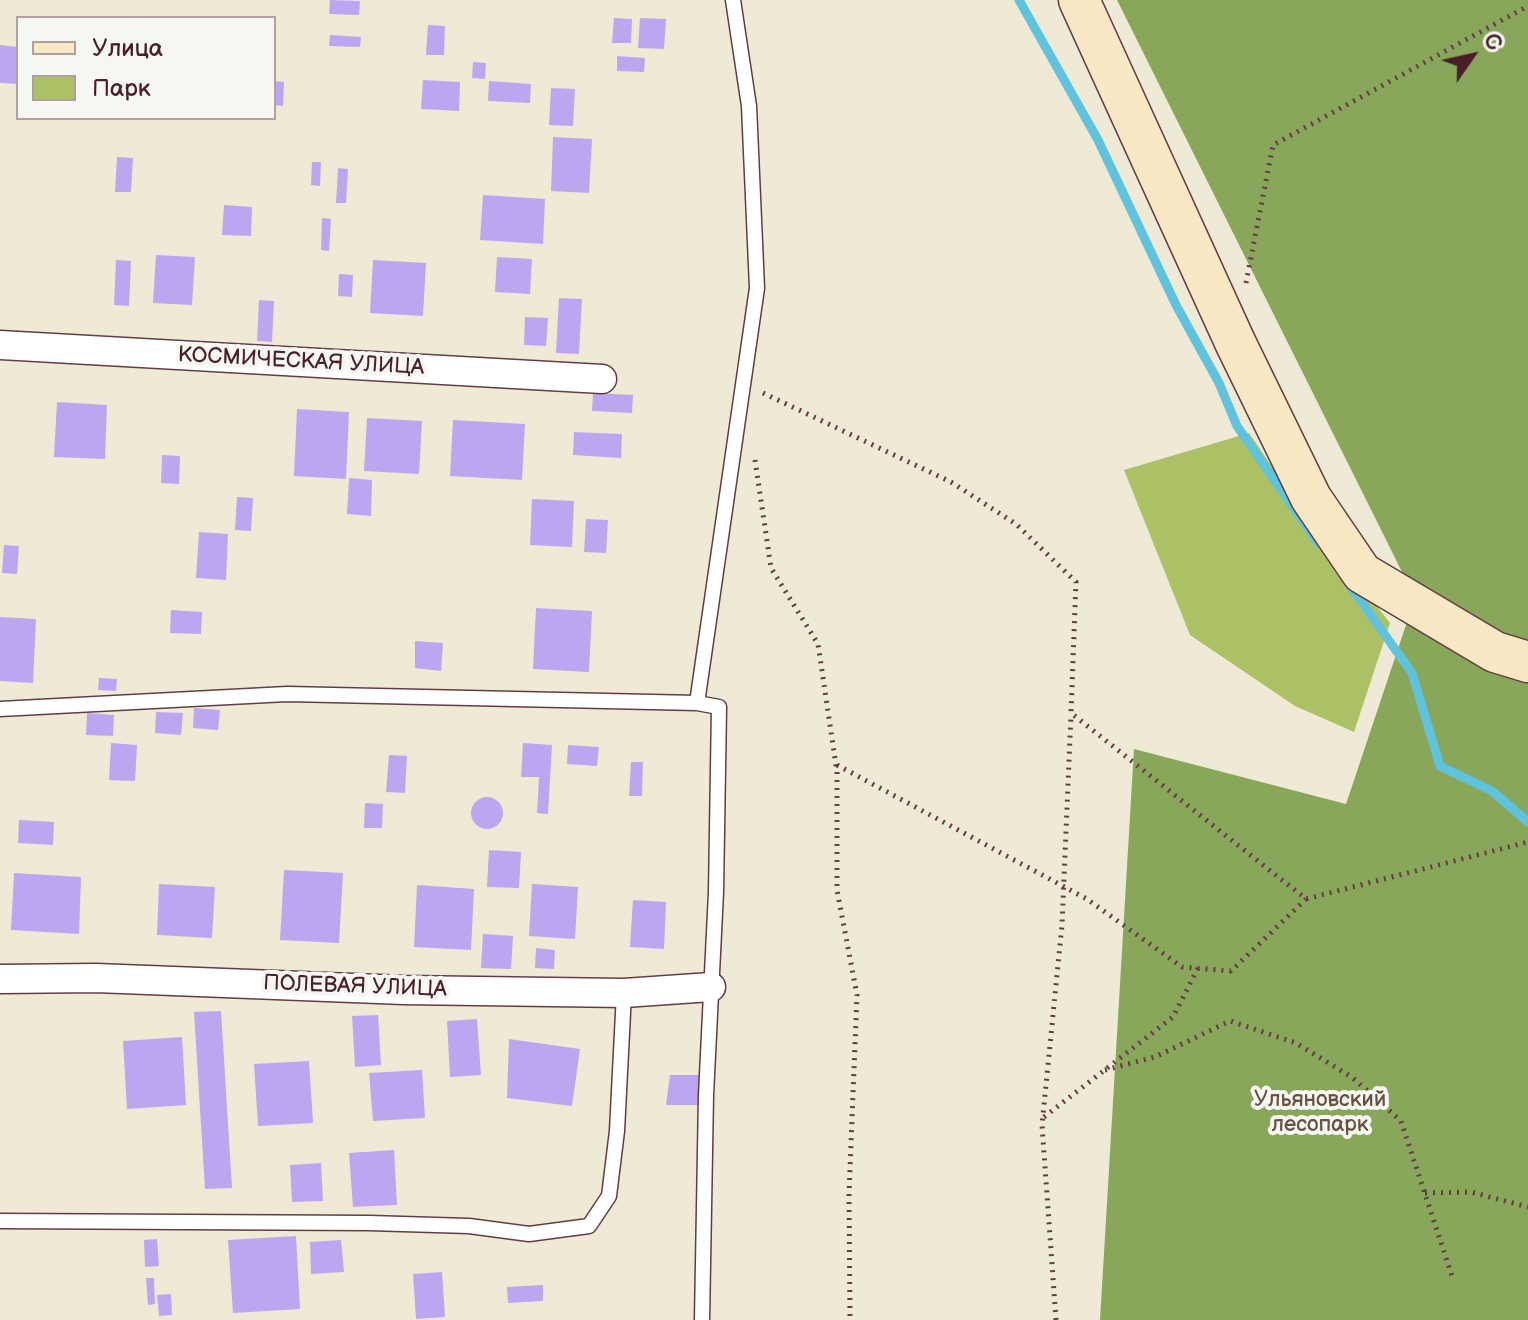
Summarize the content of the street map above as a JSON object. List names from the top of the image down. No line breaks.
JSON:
{"streets":{"street":["КОСМИЧЕСКАЯ УЛИЦА","ПОЛЕВАЯ УЛИЦА"]},"parks":["Ульяновский лесопарк"],"legend":["Улица","Парк"],"north":"top right"}
